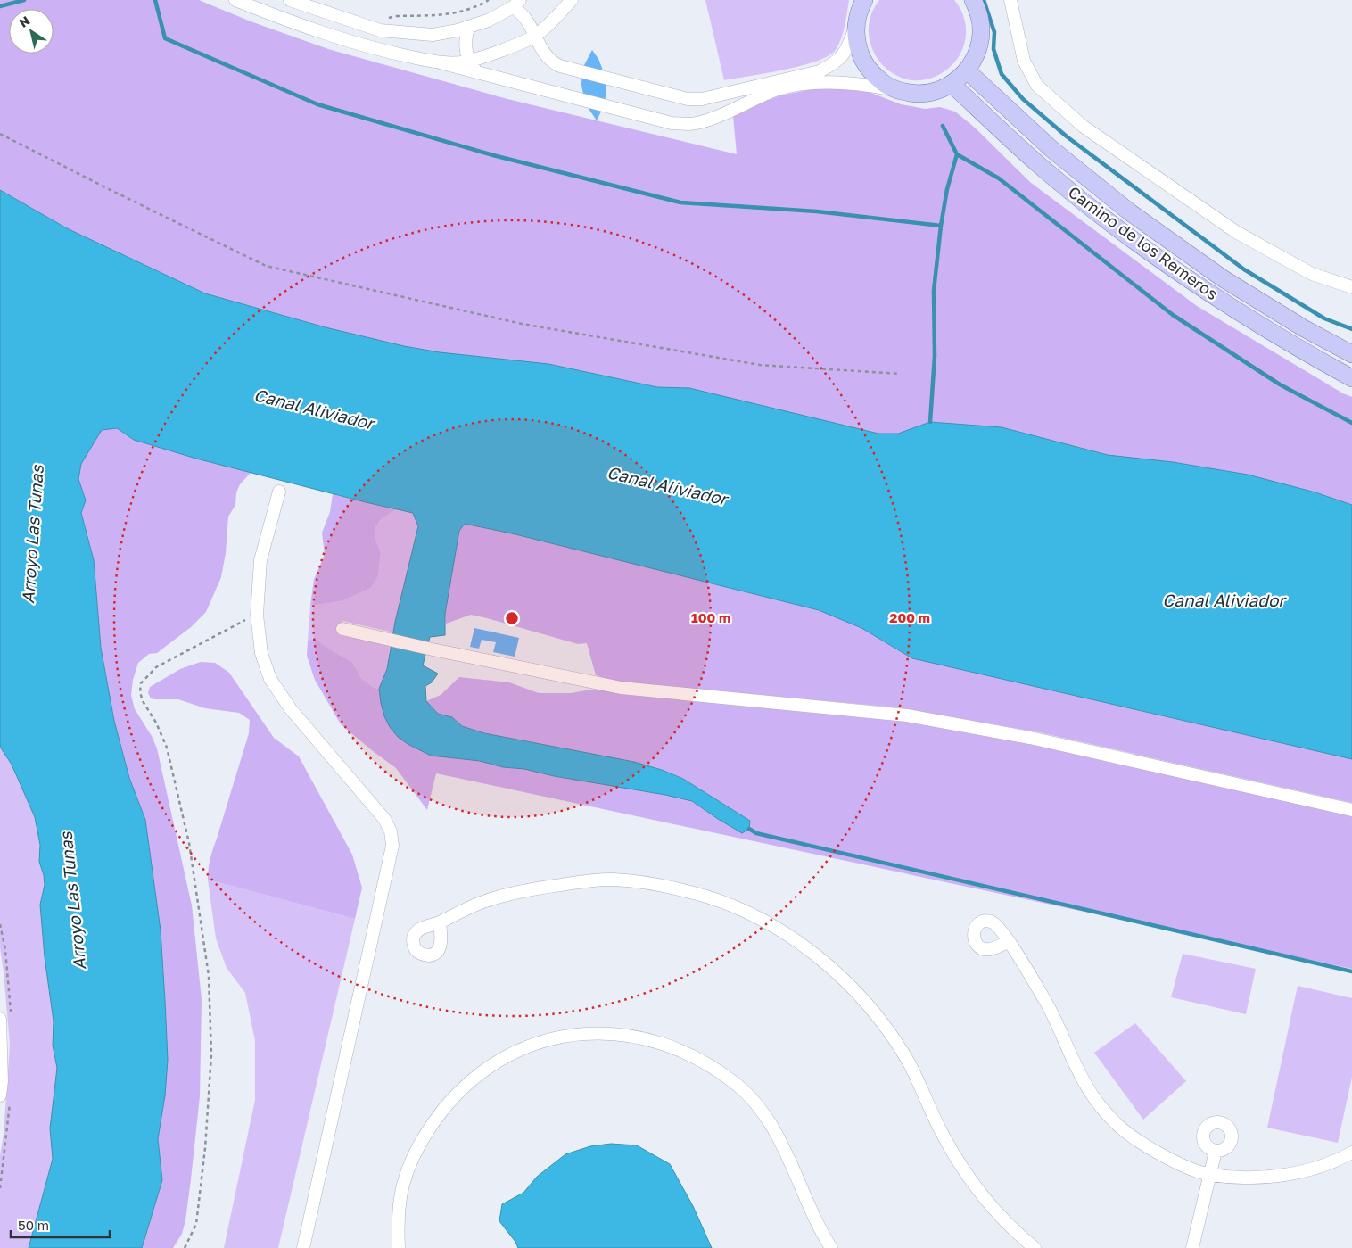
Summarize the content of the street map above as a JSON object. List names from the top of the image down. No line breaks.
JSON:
{"streets":{"main road":["Camino de los Remeros"]},"water":["Canal Aliviador","Arroyo Las Tunas"],"scale_bar":"50 m","north":"top left","rings":["100 m","200 m"]}
